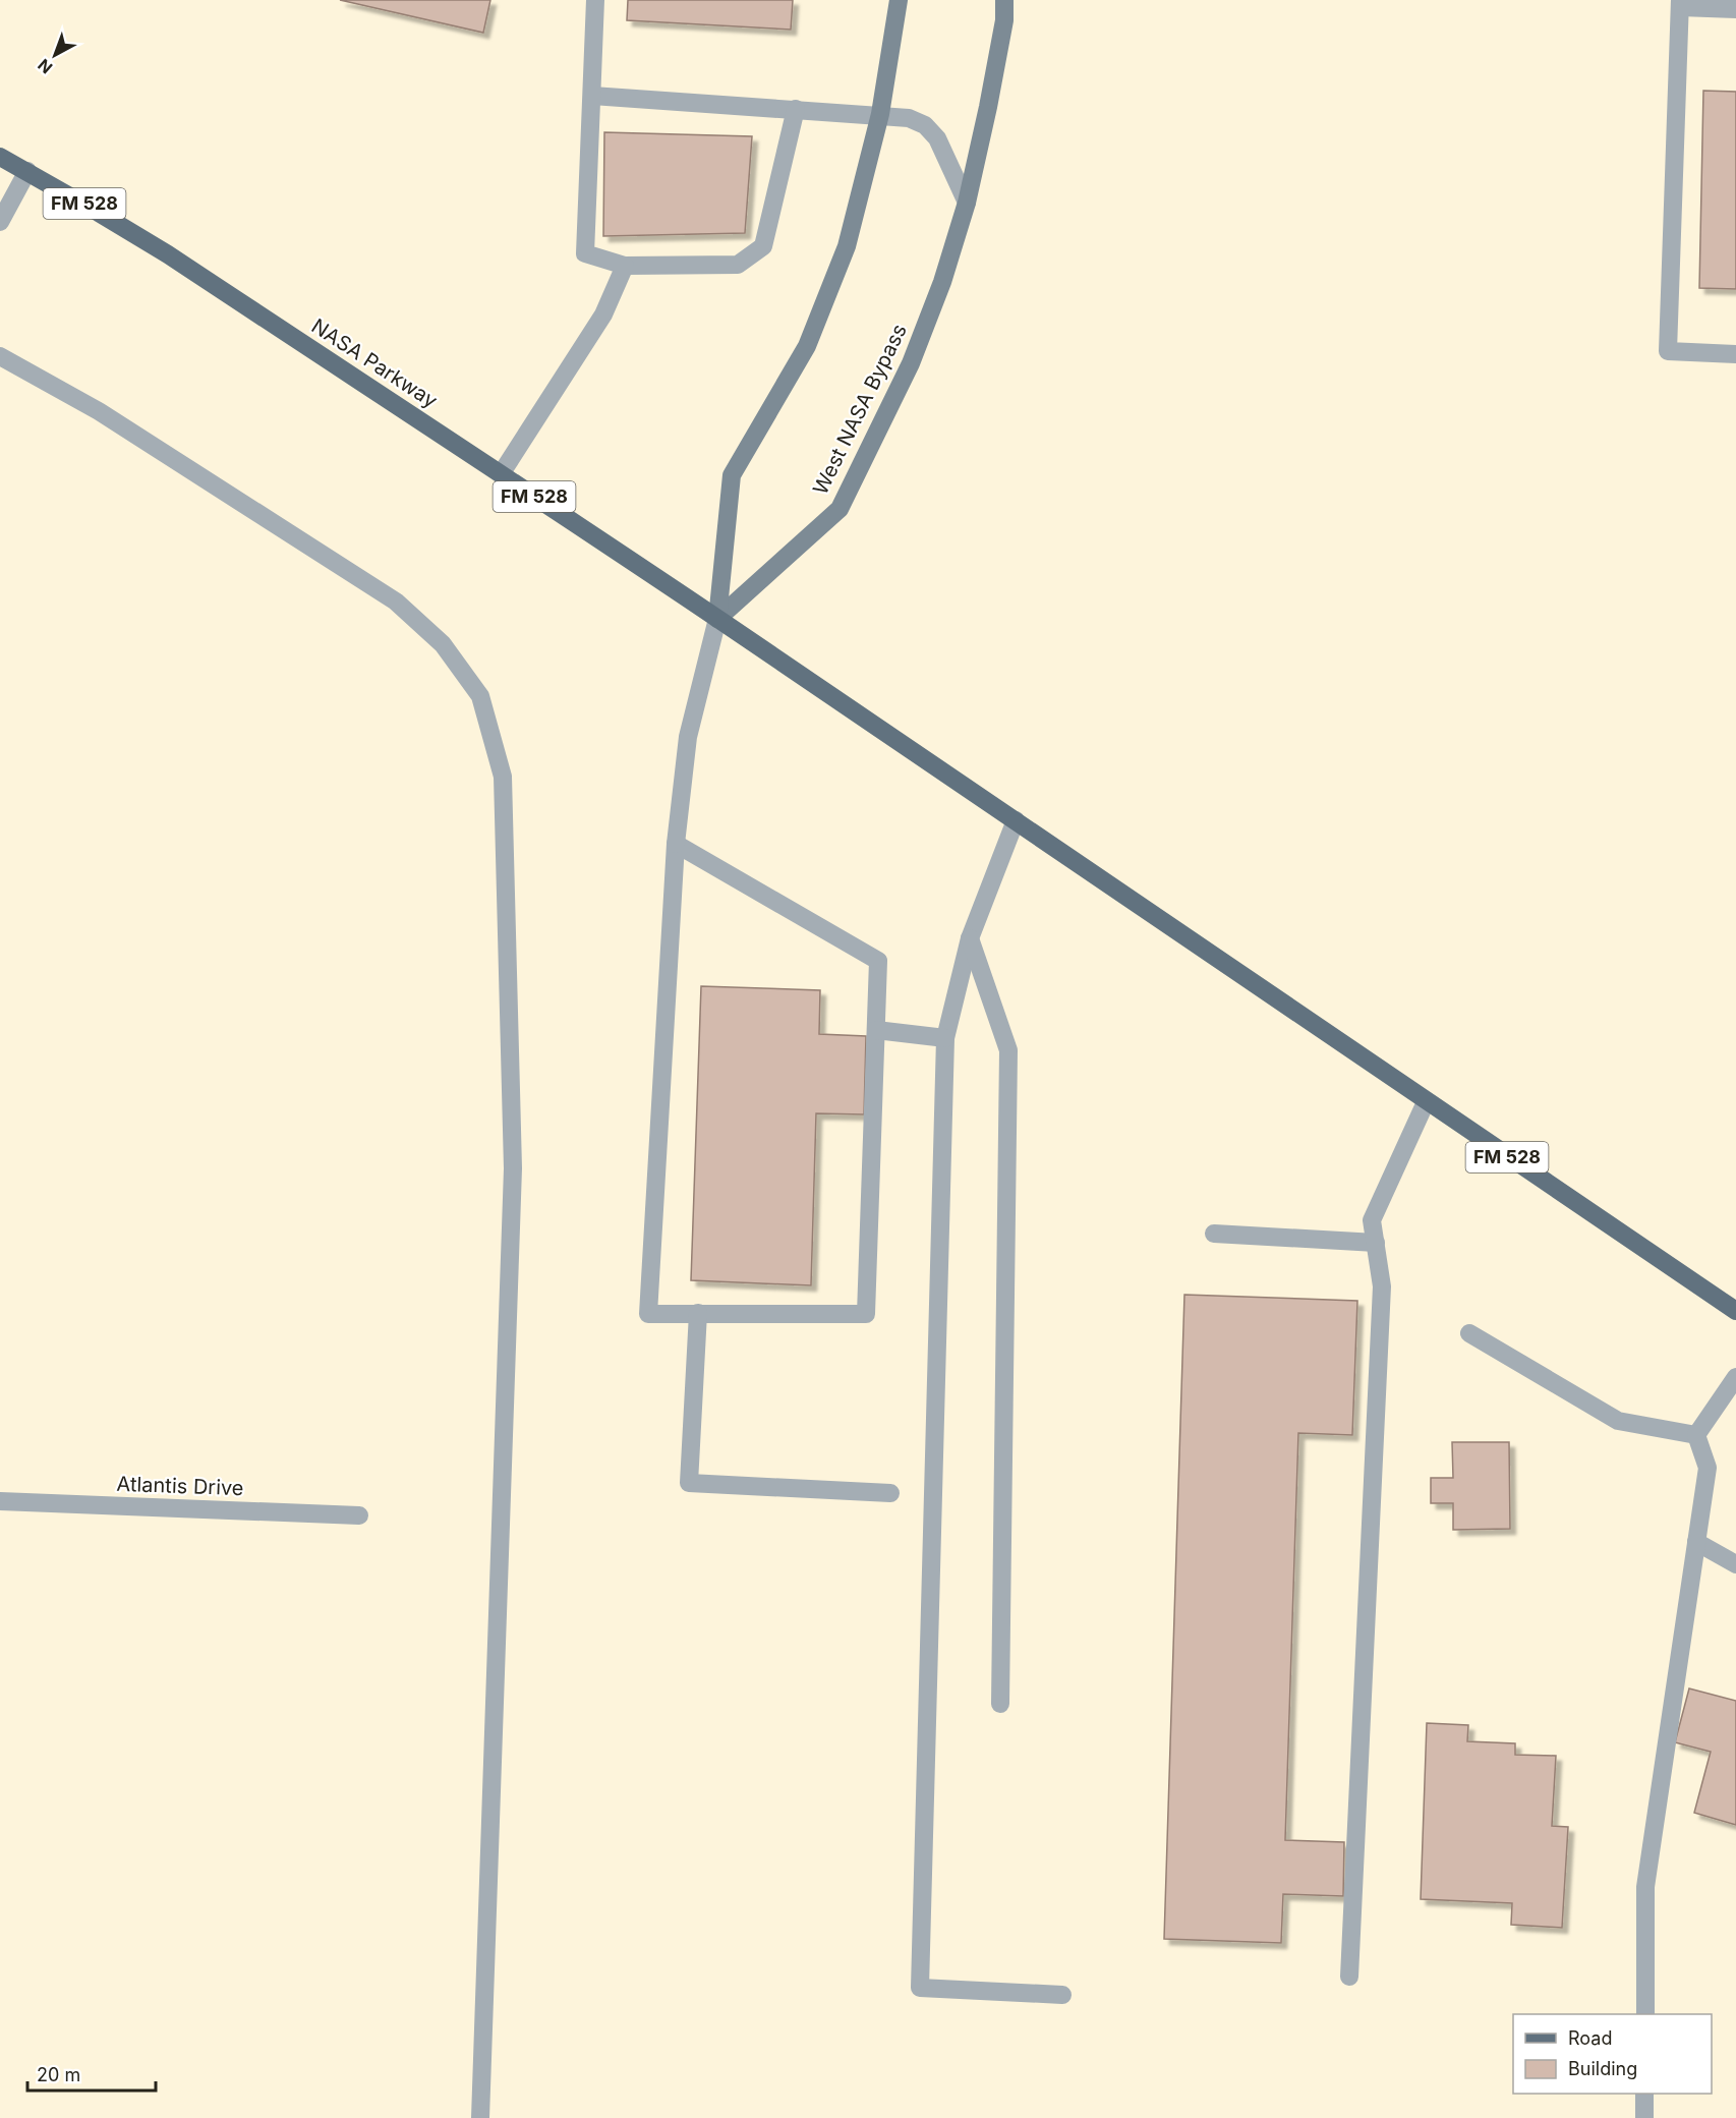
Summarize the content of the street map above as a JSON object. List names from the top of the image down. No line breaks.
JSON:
{"streets":{"main road":["FM 528","NASA Parkway"],"street":["West NASA Bypass","Atlantis Drive"]},"crossings":[["FM 528","NASA Parkway"],["FM 528","West NASA Bypass"],["NASA Parkway","West NASA Bypass"]],"legend":["Road","Building"],"scale_bar":"20 m","north":"bottom left"}
